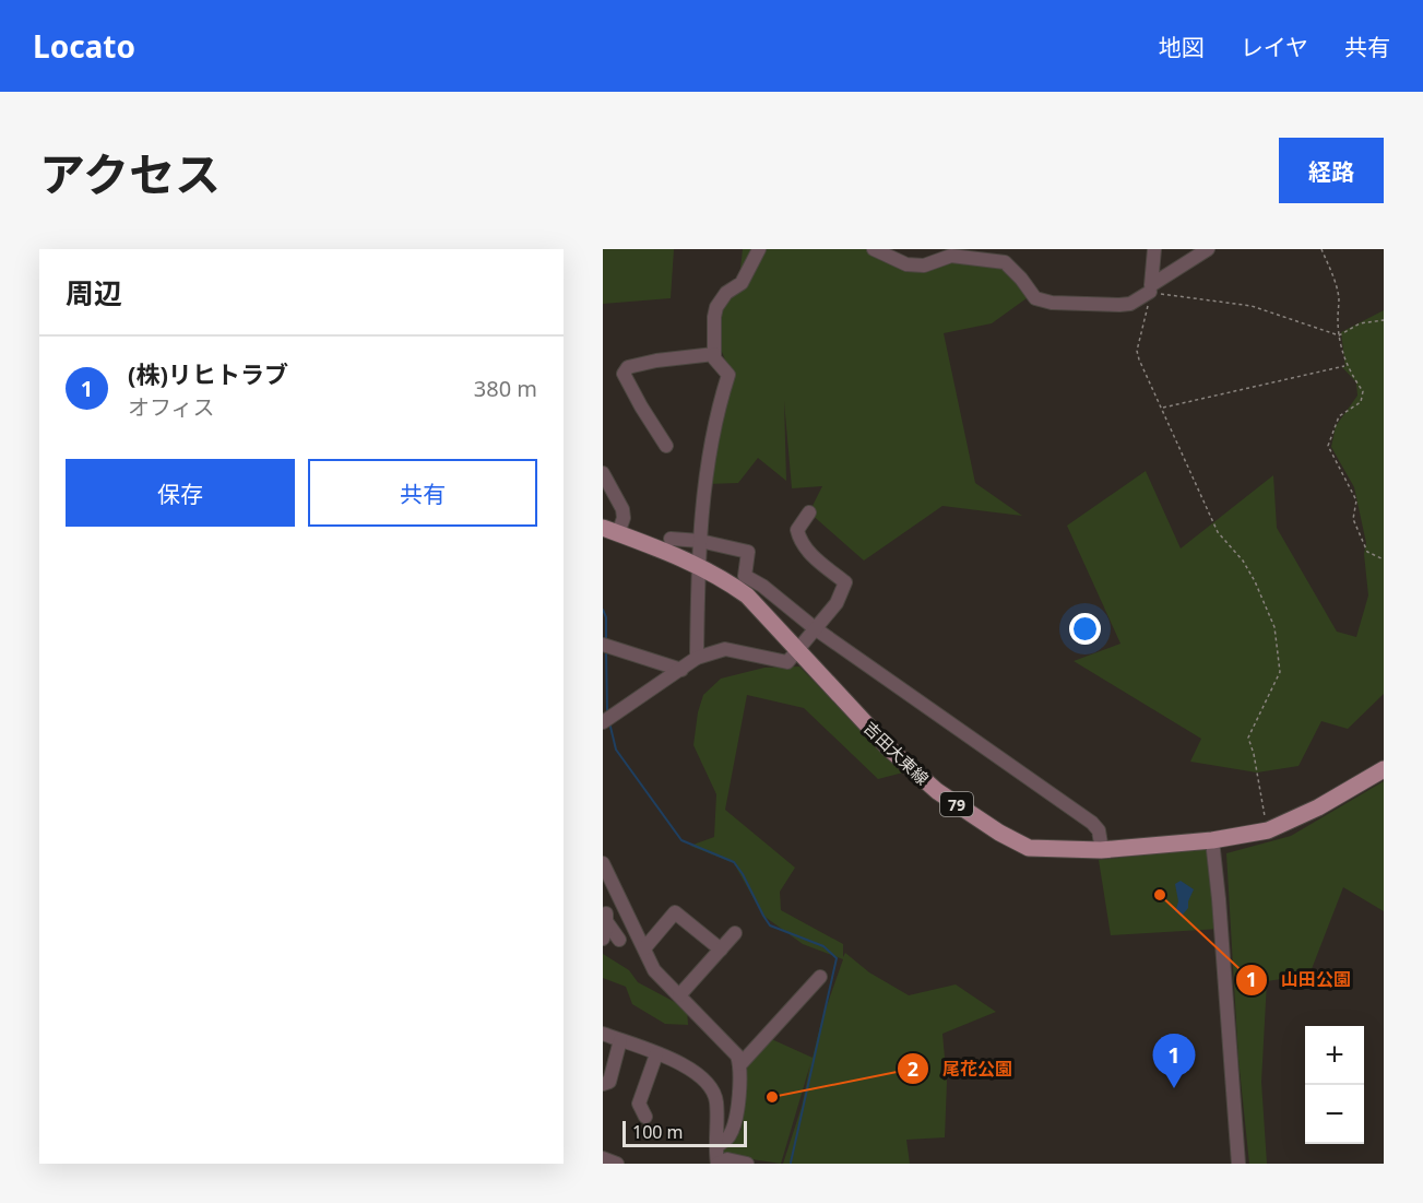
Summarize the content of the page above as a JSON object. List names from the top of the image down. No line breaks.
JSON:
{"streets":{"main road":["吉田大東線","79"]},"places":["山田公園","尾花公園"],"scale_bar":"100 m","page":{"header":"Locato","nav":["地図","レイヤ","共有"],"title":"アクセス","buttons":["経路",["保存","共有"]],"heading":"周辺","list":[{"mark":"1","name":"(株)リヒトラブ","note":"オフィス","value":"380 m"}],"map_buttons":["+","−"],"pins":"1","scale":"100 m"}}
